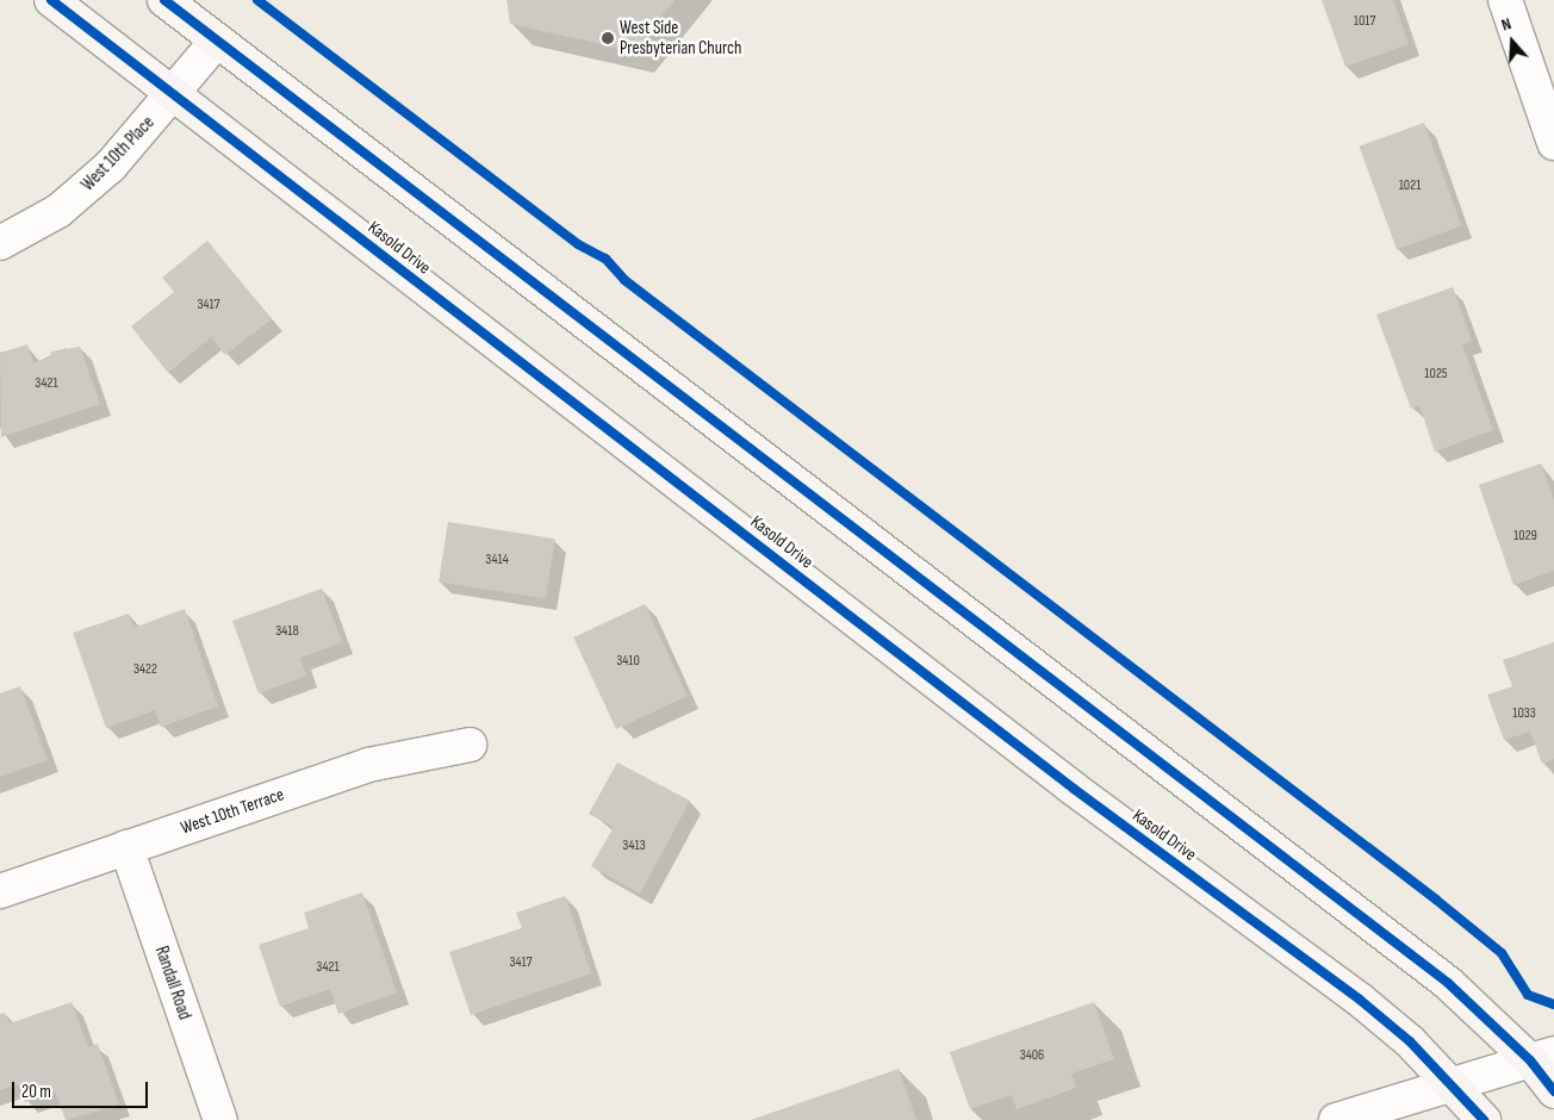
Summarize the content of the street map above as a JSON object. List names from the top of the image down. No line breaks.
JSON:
{"streets":{"main road":["Kasold Drive"],"street":["West 10th Place","West 10th Terrace","Randall Road"]},"crossings":[["West 10th Place","Kasold Drive"],["West 10th Terrace","Randall Road"]],"places":["West Side Presbyterian Church"],"house_numbers":["1017","1021","3417","1025","3421","1029","3414","3418","3410","3422","1033","3413","3417","3421","3406"],"scale_bar":"20 m","north":"top"}
